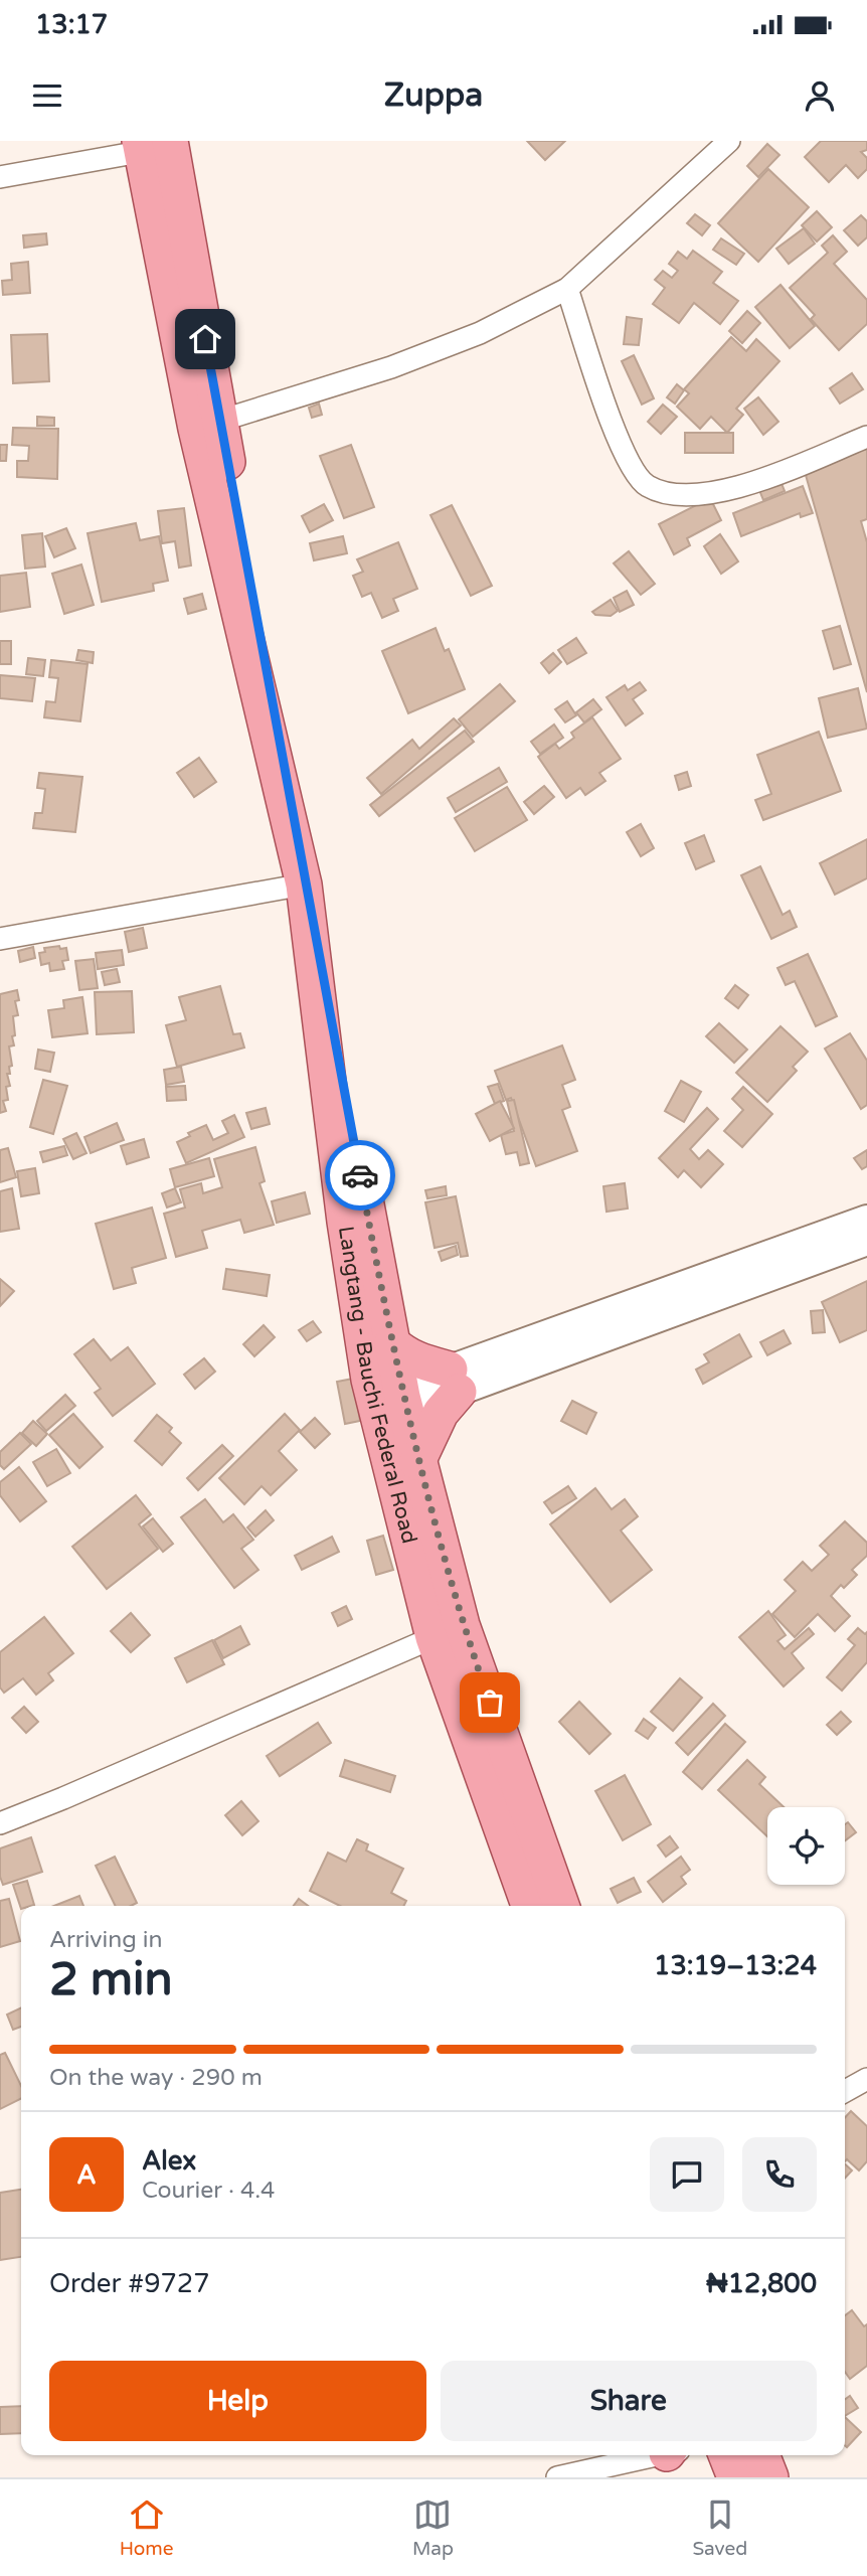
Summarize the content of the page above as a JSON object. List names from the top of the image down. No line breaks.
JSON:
{"streets":{"main road":["Langtang - Bauchi Federal Road"]},"page":{"status":"13:17","header":"Zuppa","heading":["2 min","Arriving in","13:19–13:24"],"panel":["Alex","Courier · 4.4","Order #9727","₦12,800"],"bar":"On the way · 290 m","round":"A","buttons":["Help","Share"],"tabs":["Home","Map","Saved"]}}
